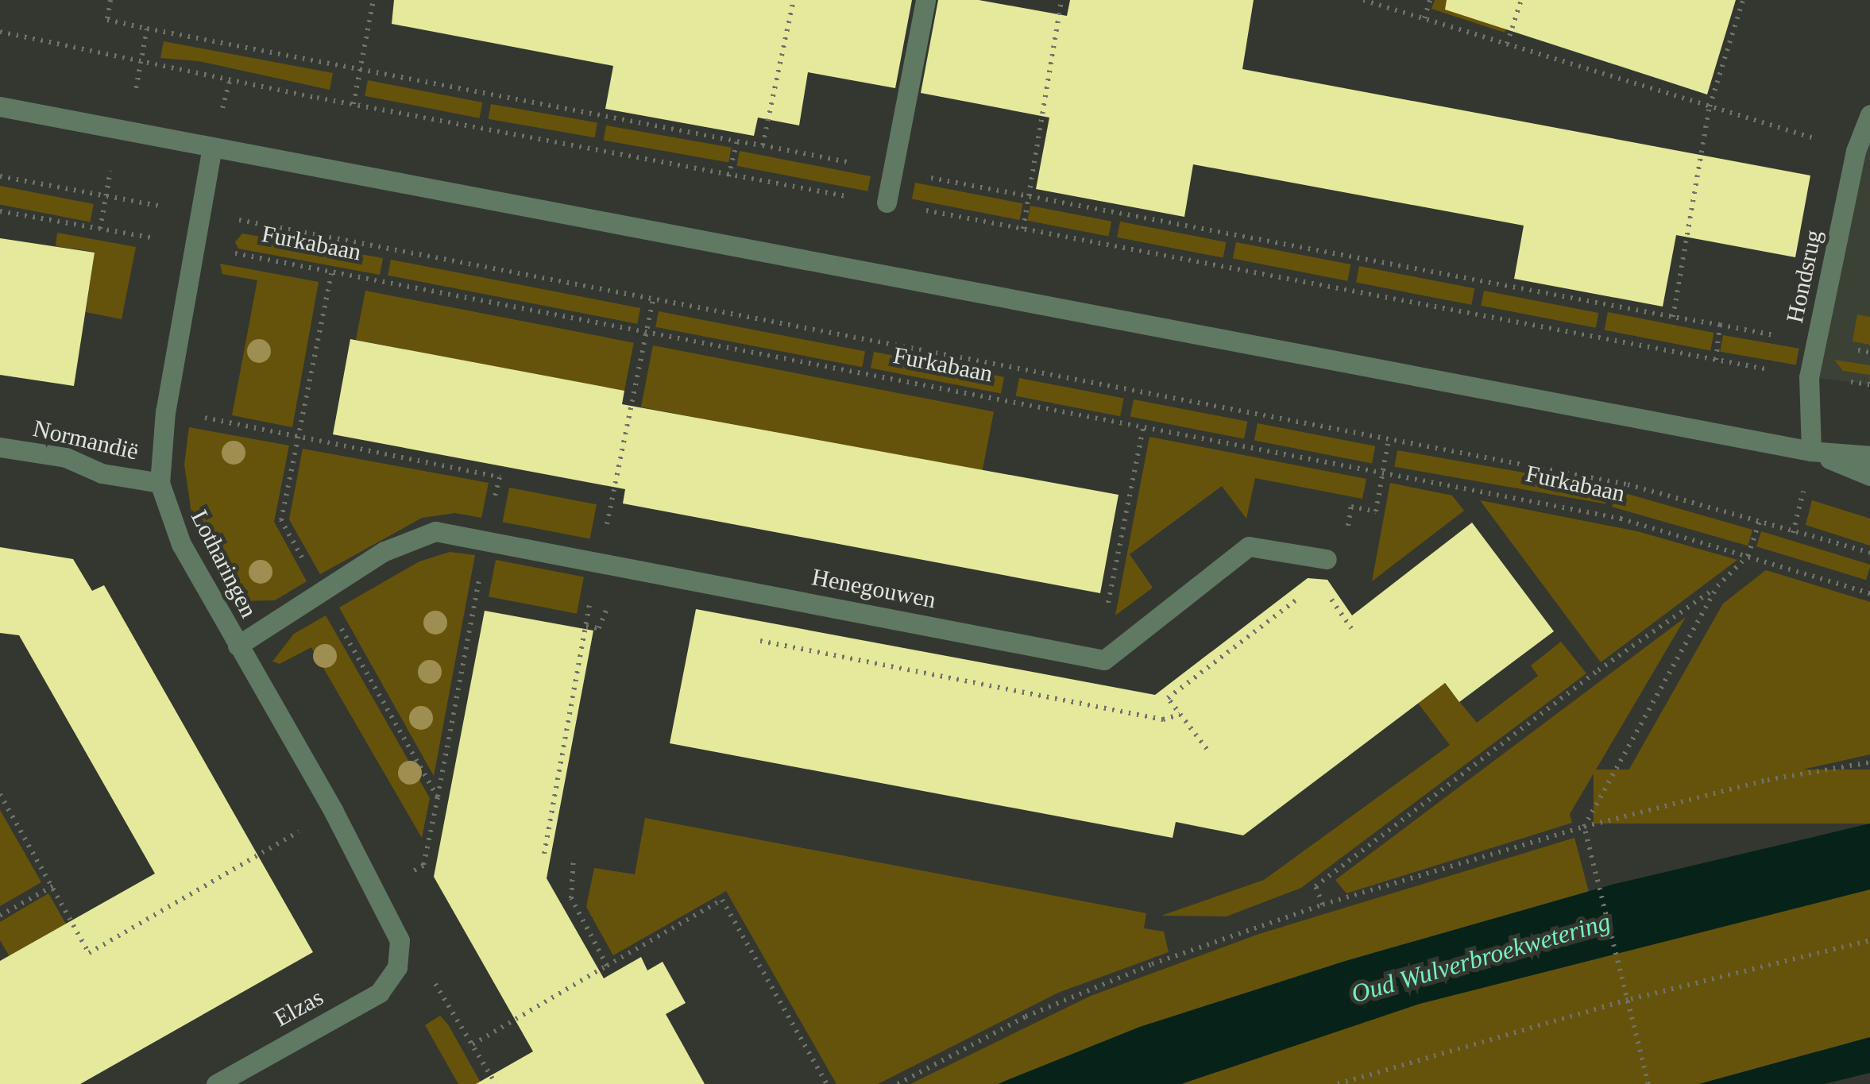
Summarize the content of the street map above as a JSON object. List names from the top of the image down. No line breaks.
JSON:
{"streets":{"street":["Hondsrug","Normandië","Lotharingen","Henegouwen","Elzas"],"path":["Furkabaan"]},"crossings":[["Furkabaan","Lotharingen"],["Normandië","Lotharingen"],["Lotharingen","Henegouwen"],["Lotharingen","Elzas"]],"water":["Oud Wulverbroekwetering"]}
